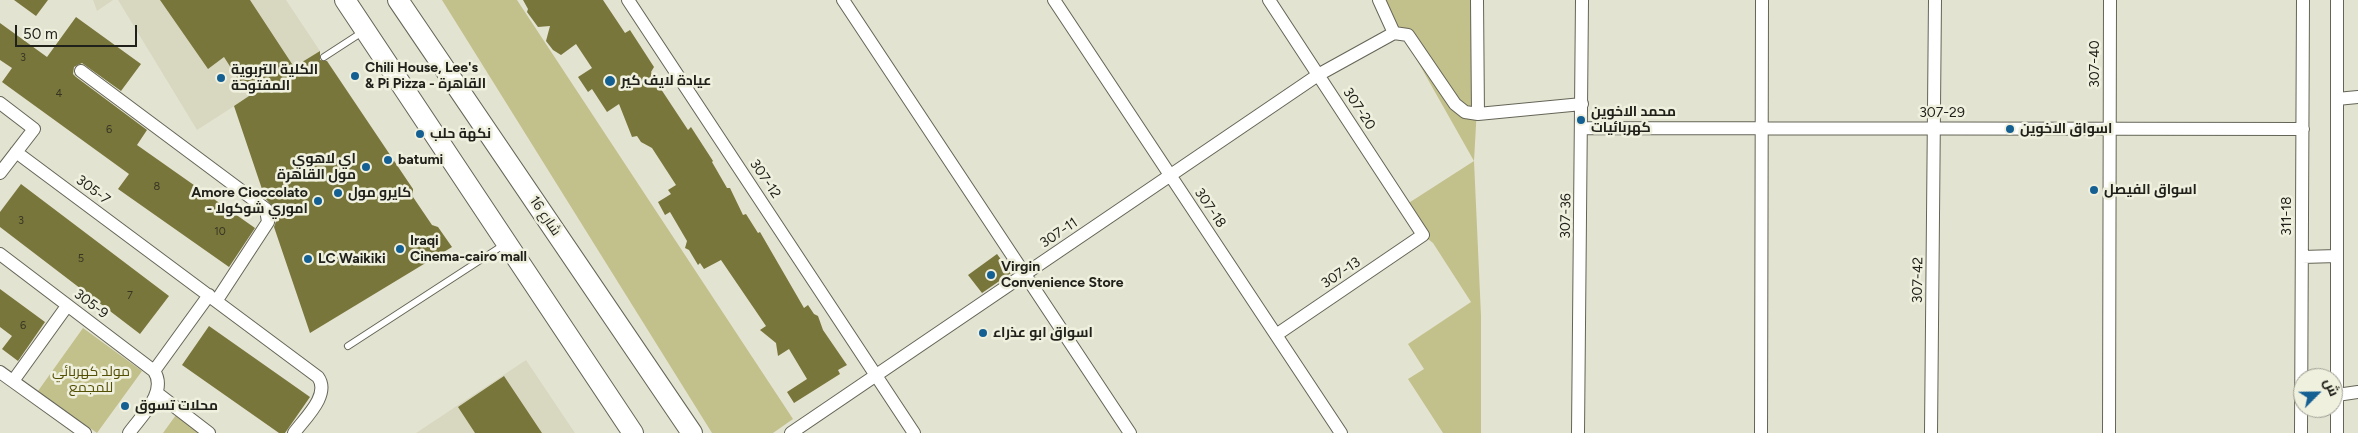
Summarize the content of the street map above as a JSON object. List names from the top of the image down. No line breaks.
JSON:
{"streets":{"main road":["شارع 16"],"street":["307-40","307-20","307-29","307-12","305-7","307-18","307-36","311-18","307-11","307-13","307-42","305-9"]},"crossings":[["307-40","307-29"],["307-20","307-11"],["307-20","307-13"],["307-29","307-36"],["307-29","311-18"],["307-29","307-42"],["307-12","307-11"],["307-18","307-11"],["307-18","307-13"]],"parks":["مولد كهربائي للمجمع"],"places":["Chili House, Lee's & Pi Pizza - القاهرة","الكلية التربوية المفتوحة","عيادة لايف كير","محمد الاخوين كهربائيات","اسواق الاخوين","نكهة حلب","batumi","اي لاهوي مول القاهرة","اسواق الفيصل","كايرو مول","Amore Cioccolato - اموري شوكولا","Iraqi Cinema-cairo mall","LC Waikiki","Virgin Convenience Store","اسواق ابو عذراء","محلات تسوق"],"house_numbers":["3","4","6","8","3","10","5","7","6"],"scale_bar":"50 m","north":"top right"}
